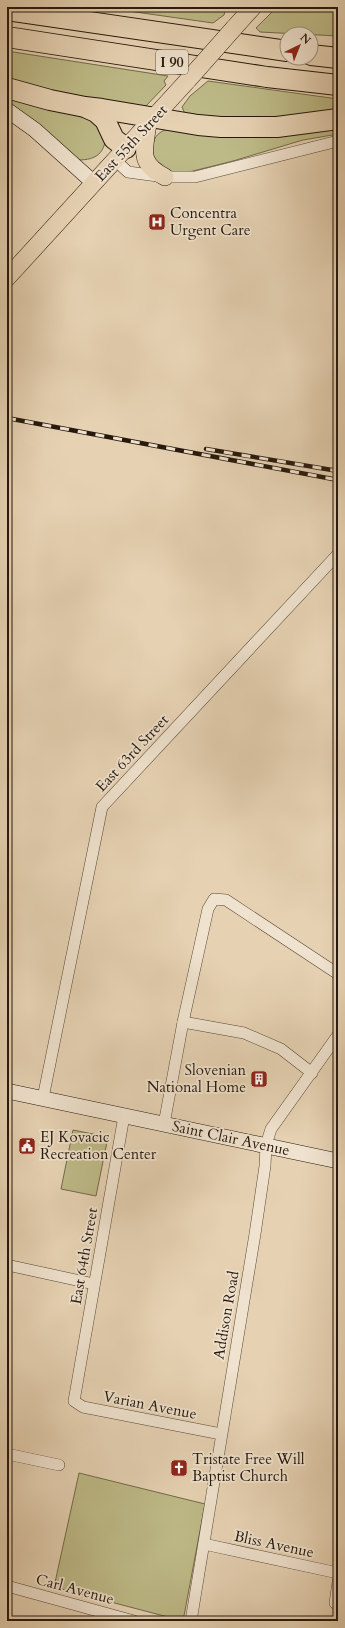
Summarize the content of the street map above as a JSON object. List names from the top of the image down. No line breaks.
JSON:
{"streets":{"highway":["I 90"],"main road":["East 55th Street","Saint Clair Avenue"],"street":["East 63rd Street","East 64th Street","Addison Road","Varian Avenue","Bliss Avenue","Carl Avenue"]},"crossings":[["East 63rd Street","Saint Clair Avenue"],["Saint Clair Avenue","East 64th Street"],["Saint Clair Avenue","Addison Road"],["East 64th Street","Varian Avenue"],["Addison Road","Varian Avenue"],["Addison Road","Bliss Avenue"]],"places":{"hospital":["Concentra Urgent Care"],"building":["Slovenian National Home"],"public building":["EJ Kovacic Recreation Center"],"church":["Tristate Free Will Baptist Church"]},"north":"top right"}
